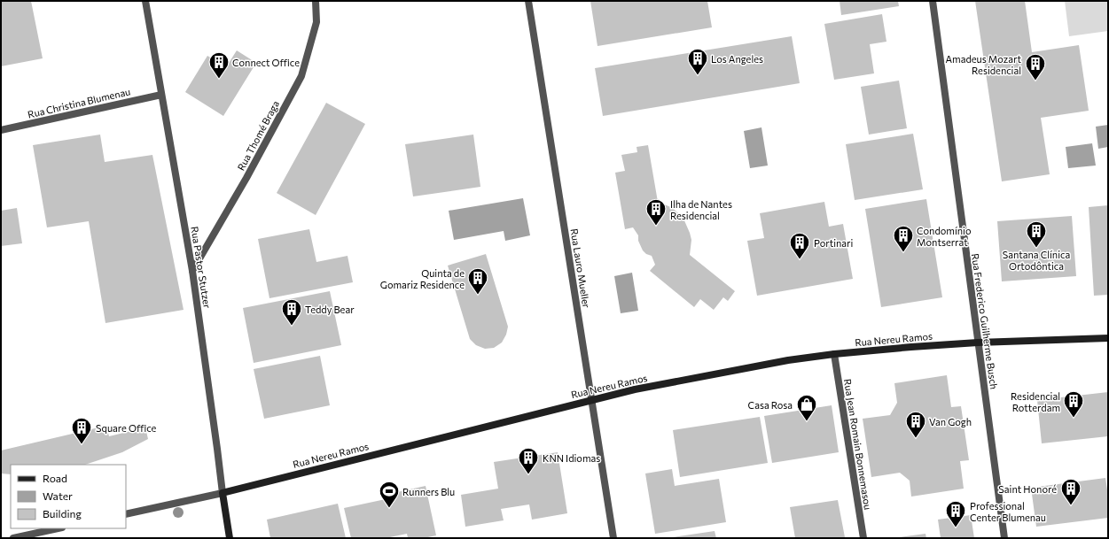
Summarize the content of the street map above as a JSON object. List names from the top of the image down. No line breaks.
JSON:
{"streets":{"main road":["Rua Pastor Stutzer","Rua Nereu Ramos"],"street":["Rua Christina Blumenau","Rua Thomé Braga","Rua Lauro Mueller","Rua Frederico Guilherme Busch","Rua Jean Romain Bonnemasou"]},"crossings":[["Rua Christina Blumenau","Rua Pastor Stutzer"],["Rua Thomé Braga","Rua Pastor Stutzer"],["Rua Pastor Stutzer","Rua Nereu Ramos"],["Rua Lauro Mueller","Rua Nereu Ramos"],["Rua Frederico Guilherme Busch","Rua Nereu Ramos"],["Rua Nereu Ramos","Rua Jean Romain Bonnemasou"]],"places":{"building":["Los Angeles","Connect Office","Amadeus Mozart Residencial","Ilha de Nantes Residencial","Santana Clínica Ortodôntica","Condomínio Montserrat","Portinari","Quinta de Gomariz Residence","Teddy Bear","Residencial Rotterdam","Van Gogh","Square Office","KNN Idiomas","Saint Honoré","Professional Center Blumenau"],"shop":["Casa Rosa"],"sports":["Runners Blu"]},"legend":["Road","Water","Building"]}
